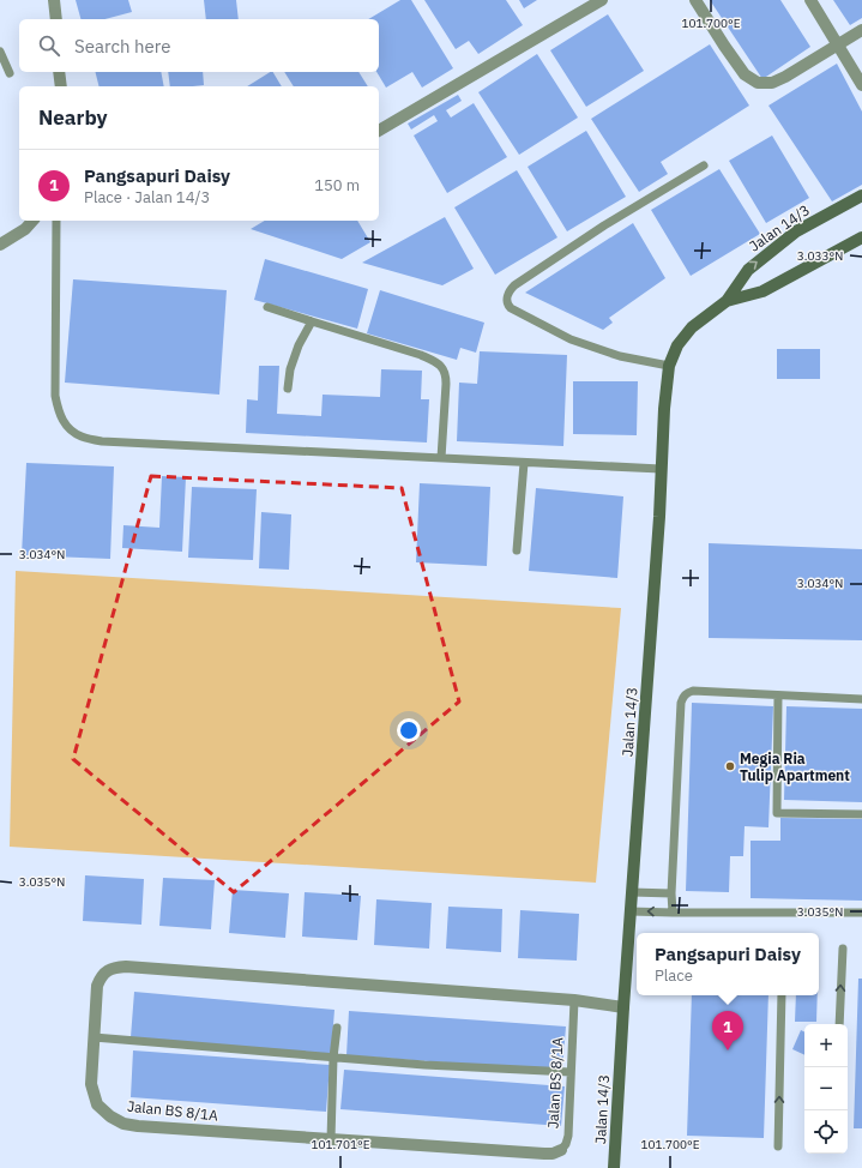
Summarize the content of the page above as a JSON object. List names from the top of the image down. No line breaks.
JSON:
{"streets":{"street":["Jalan 14/3","Jalan BS 8/1A"]},"crossings":[["Jalan 14/3","Jalan BS 8/1A"]],"places":["Megia Ria Tulip Apartment"],"page":{"search":"Search here","heading":"Nearby","list":[{"mark":"1","name":"Pangsapuri Daisy","note":"Place · Jalan 14/3","value":"150 m"}],"popup":["Pangsapuri Daisy","Place"],"pins":"1","map_buttons":["+","−"]},"coordinates":["101.700°E","3.033°N","3.034°N","3.035°N","101.701°E"]}
